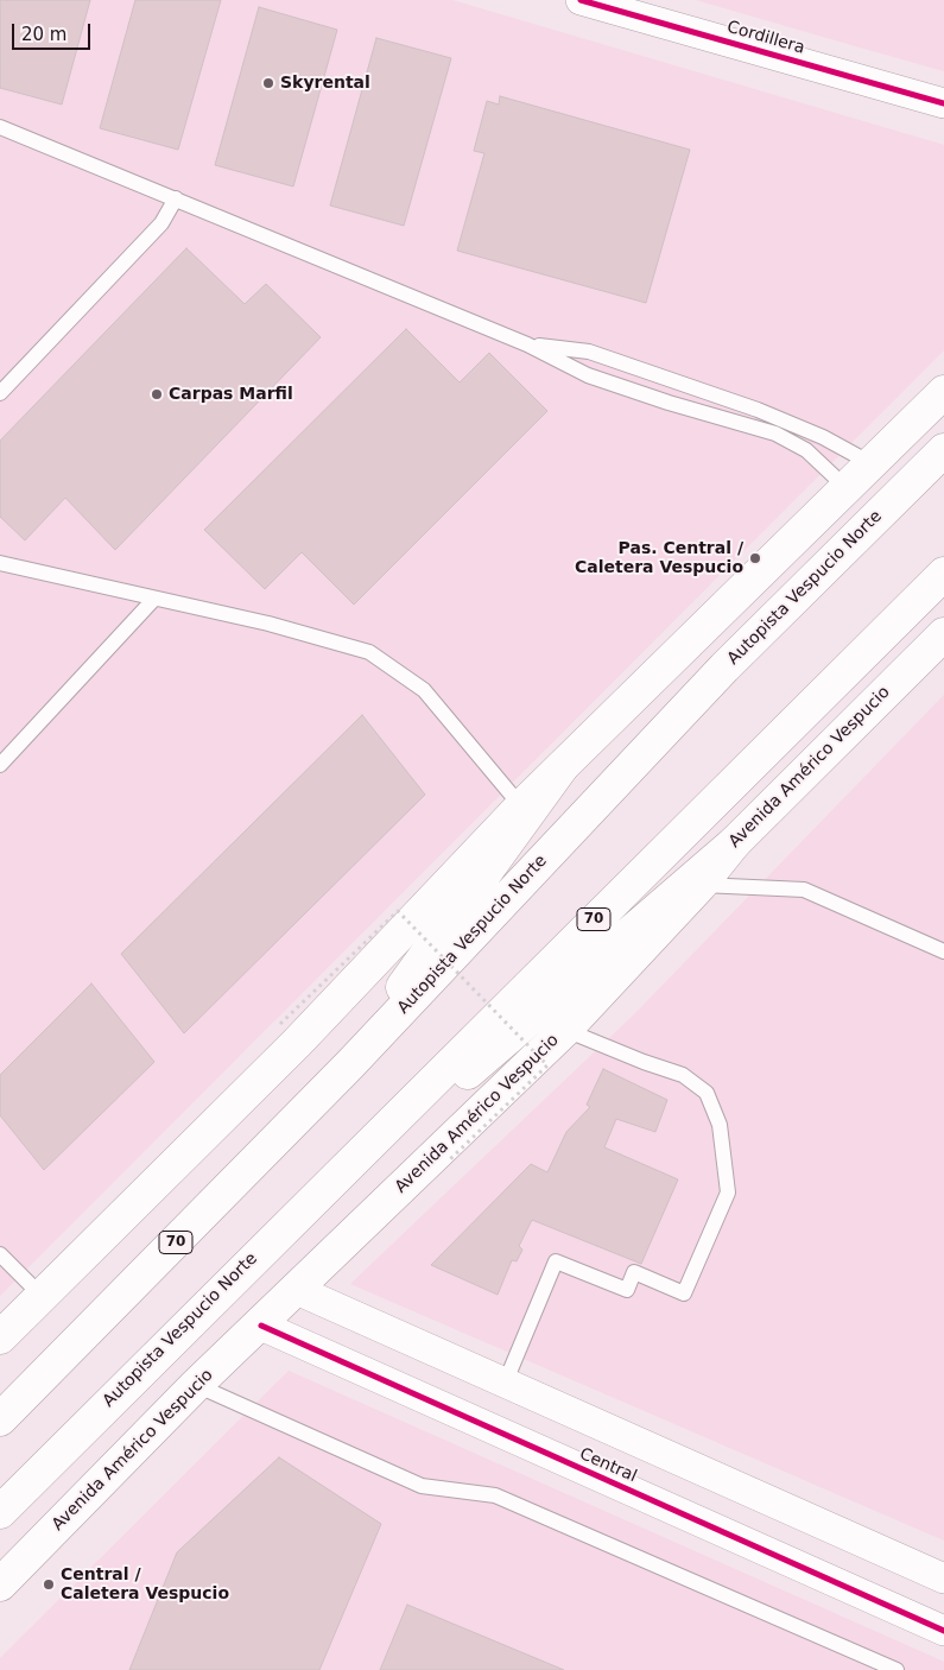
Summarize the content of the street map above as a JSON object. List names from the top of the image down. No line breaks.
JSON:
{"streets":{"main road":["Autopista Vespucio Norte","Avenida Américo Vespucio","70"],"street":["Cordillera","Central"]},"crossings":[["Avenida Américo Vespucio","Central"]],"places":["Skyrental","Carpas Marfil","Pas. Central / Caletera Vespucio","Central / Caletera Vespucio"],"scale_bar":"20 m"}
